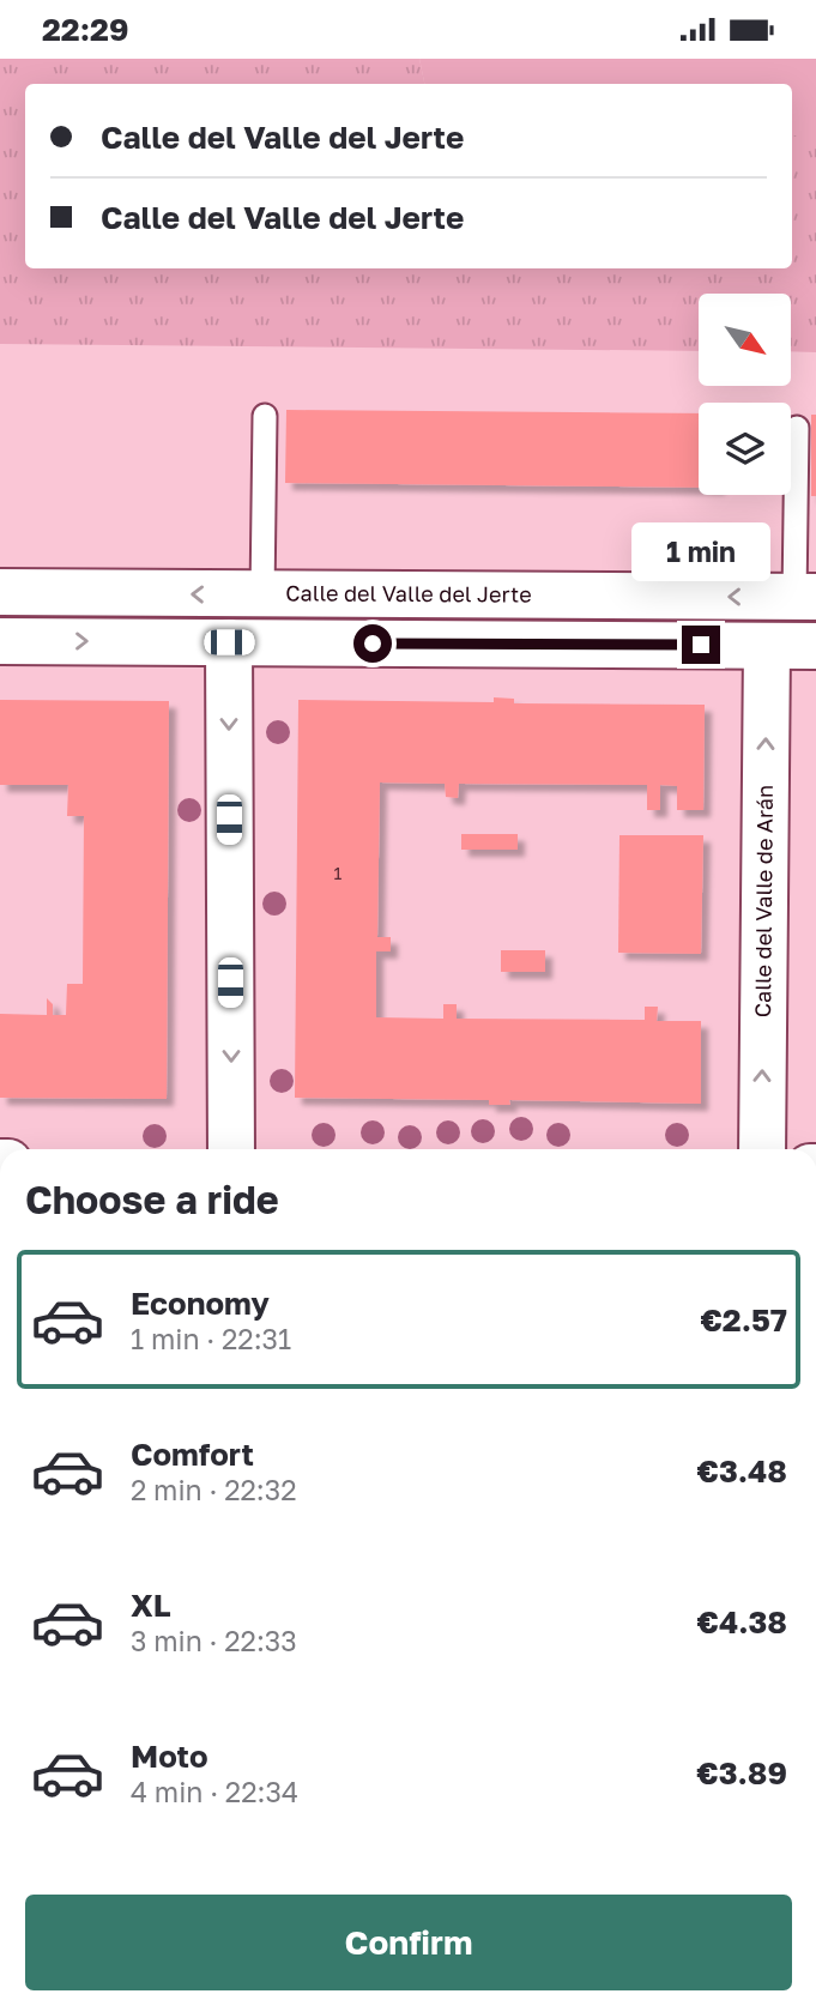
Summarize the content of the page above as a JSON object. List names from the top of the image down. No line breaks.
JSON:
{"streets":{"street":["Calle del Valle del Jerte","Calle del Valle de Arán"]},"one_way":["Calle del Valle de Arán"],"house_numbers":["1"],"north":"bottom right","page":{"status":"22:29","banner":["Calle del Valle del Jerte","Calle del Valle del Jerte"],"bubble":"1 min","heading":"Choose a ride","list":[{"name":"Economy","note":"1 min · 22:31","value":"€2.57"},{"name":"Comfort","note":"2 min · 22:32","value":"€3.48"},{"name":"XL","note":"3 min · 22:33","value":"€4.38"},{"name":"Moto","note":"4 min · 22:34","value":"€3.89"}],"buttons":"Confirm"}}
